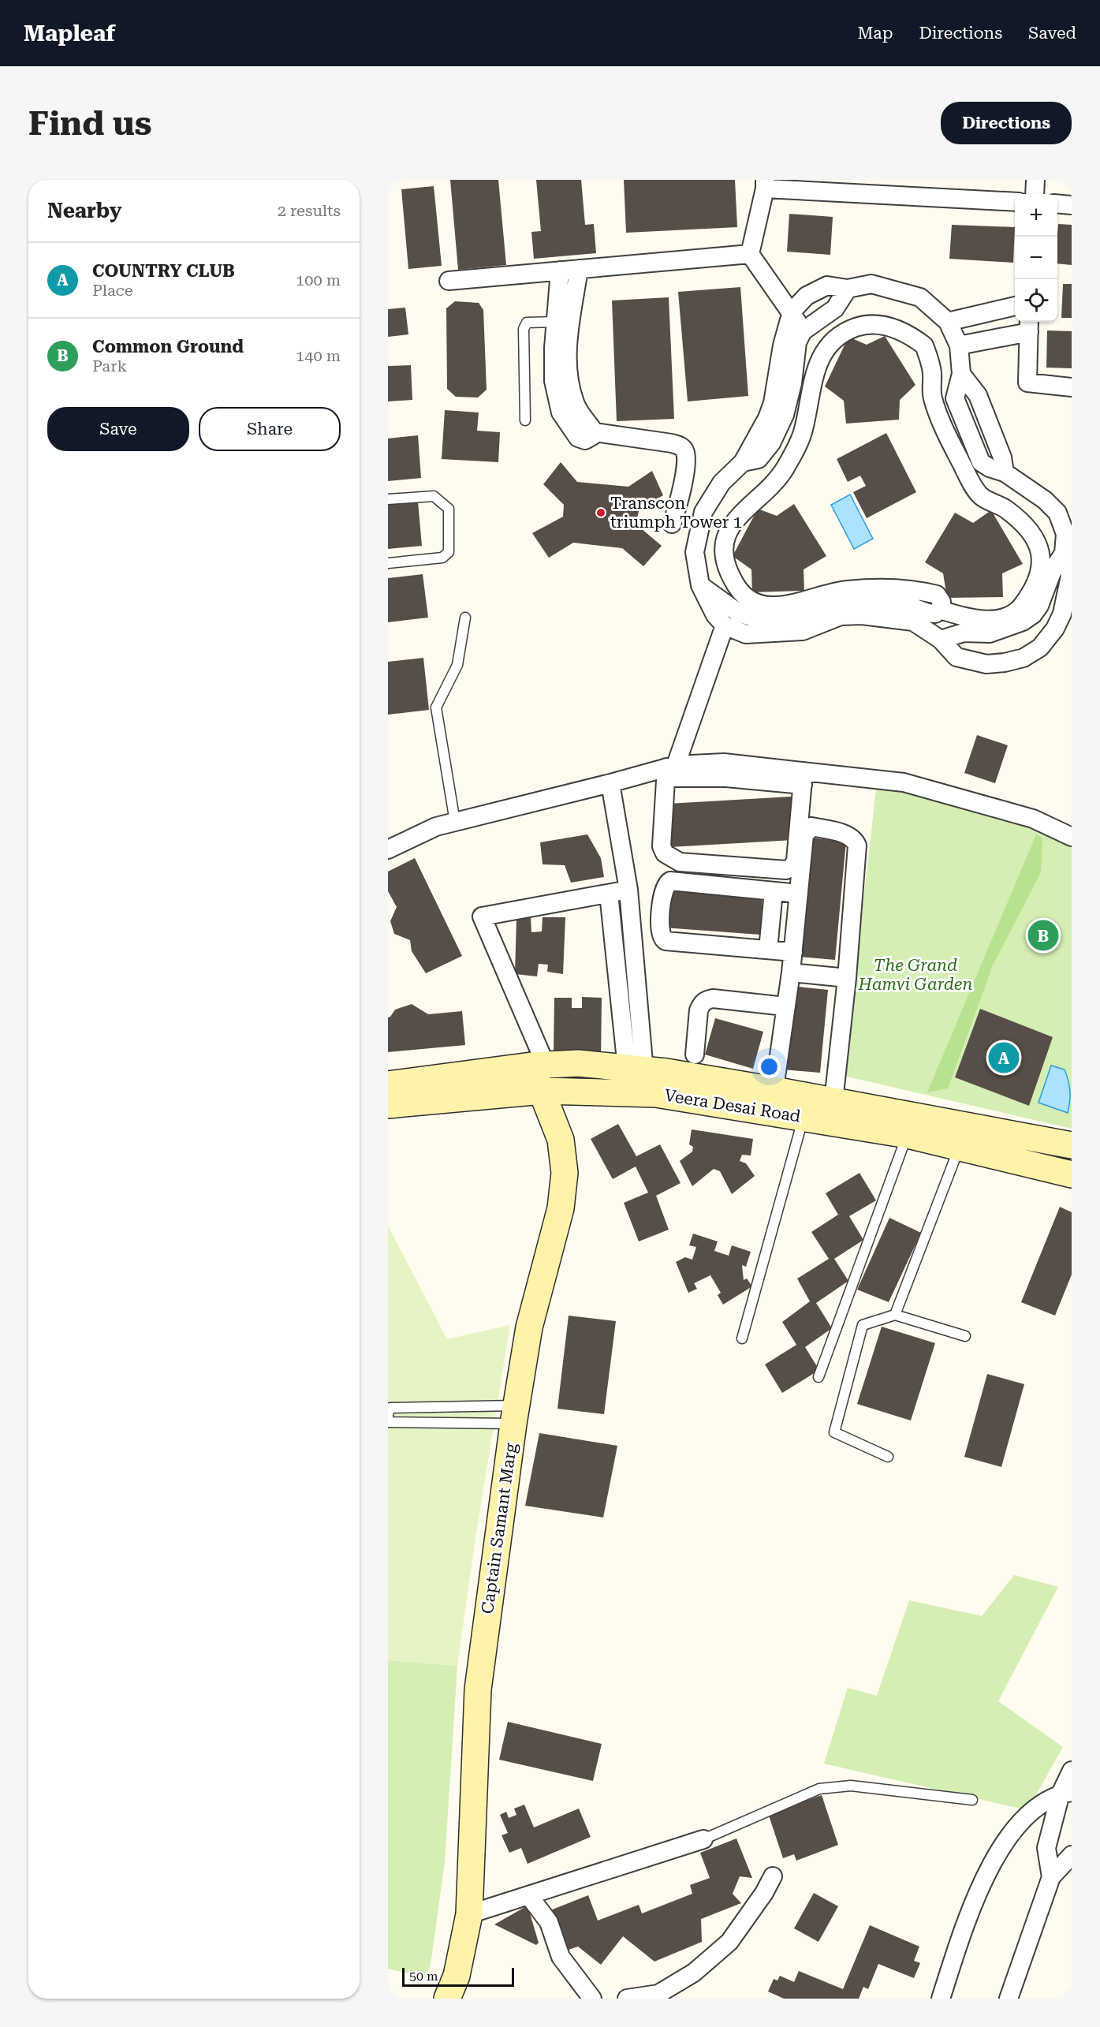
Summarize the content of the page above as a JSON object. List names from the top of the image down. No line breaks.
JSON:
{"streets":{"street":["Veera Desai Road","Captain Samant Marg"]},"crossings":[["Veera Desai Road","Captain Samant Marg"]],"parks":["The Grand Hamvi Garden"],"places":["Transcon triumph Tower 1"],"scale_bar":"50 m","page":{"header":"Mapleaf","nav":["Map","Directions","Saved"],"buttons":["Directions",["Save","Share"]],"title":"Find us","heading":["Nearby","2 results"],"map_buttons":["+","−"],"list":[{"mark":"A","name":"COUNTRY CLUB","note":"Place","value":"100 m"},{"mark":"B","name":"Common Ground","note":"Park","value":"140 m"}],"pins":["B","A"],"scale":"50 m"}}
